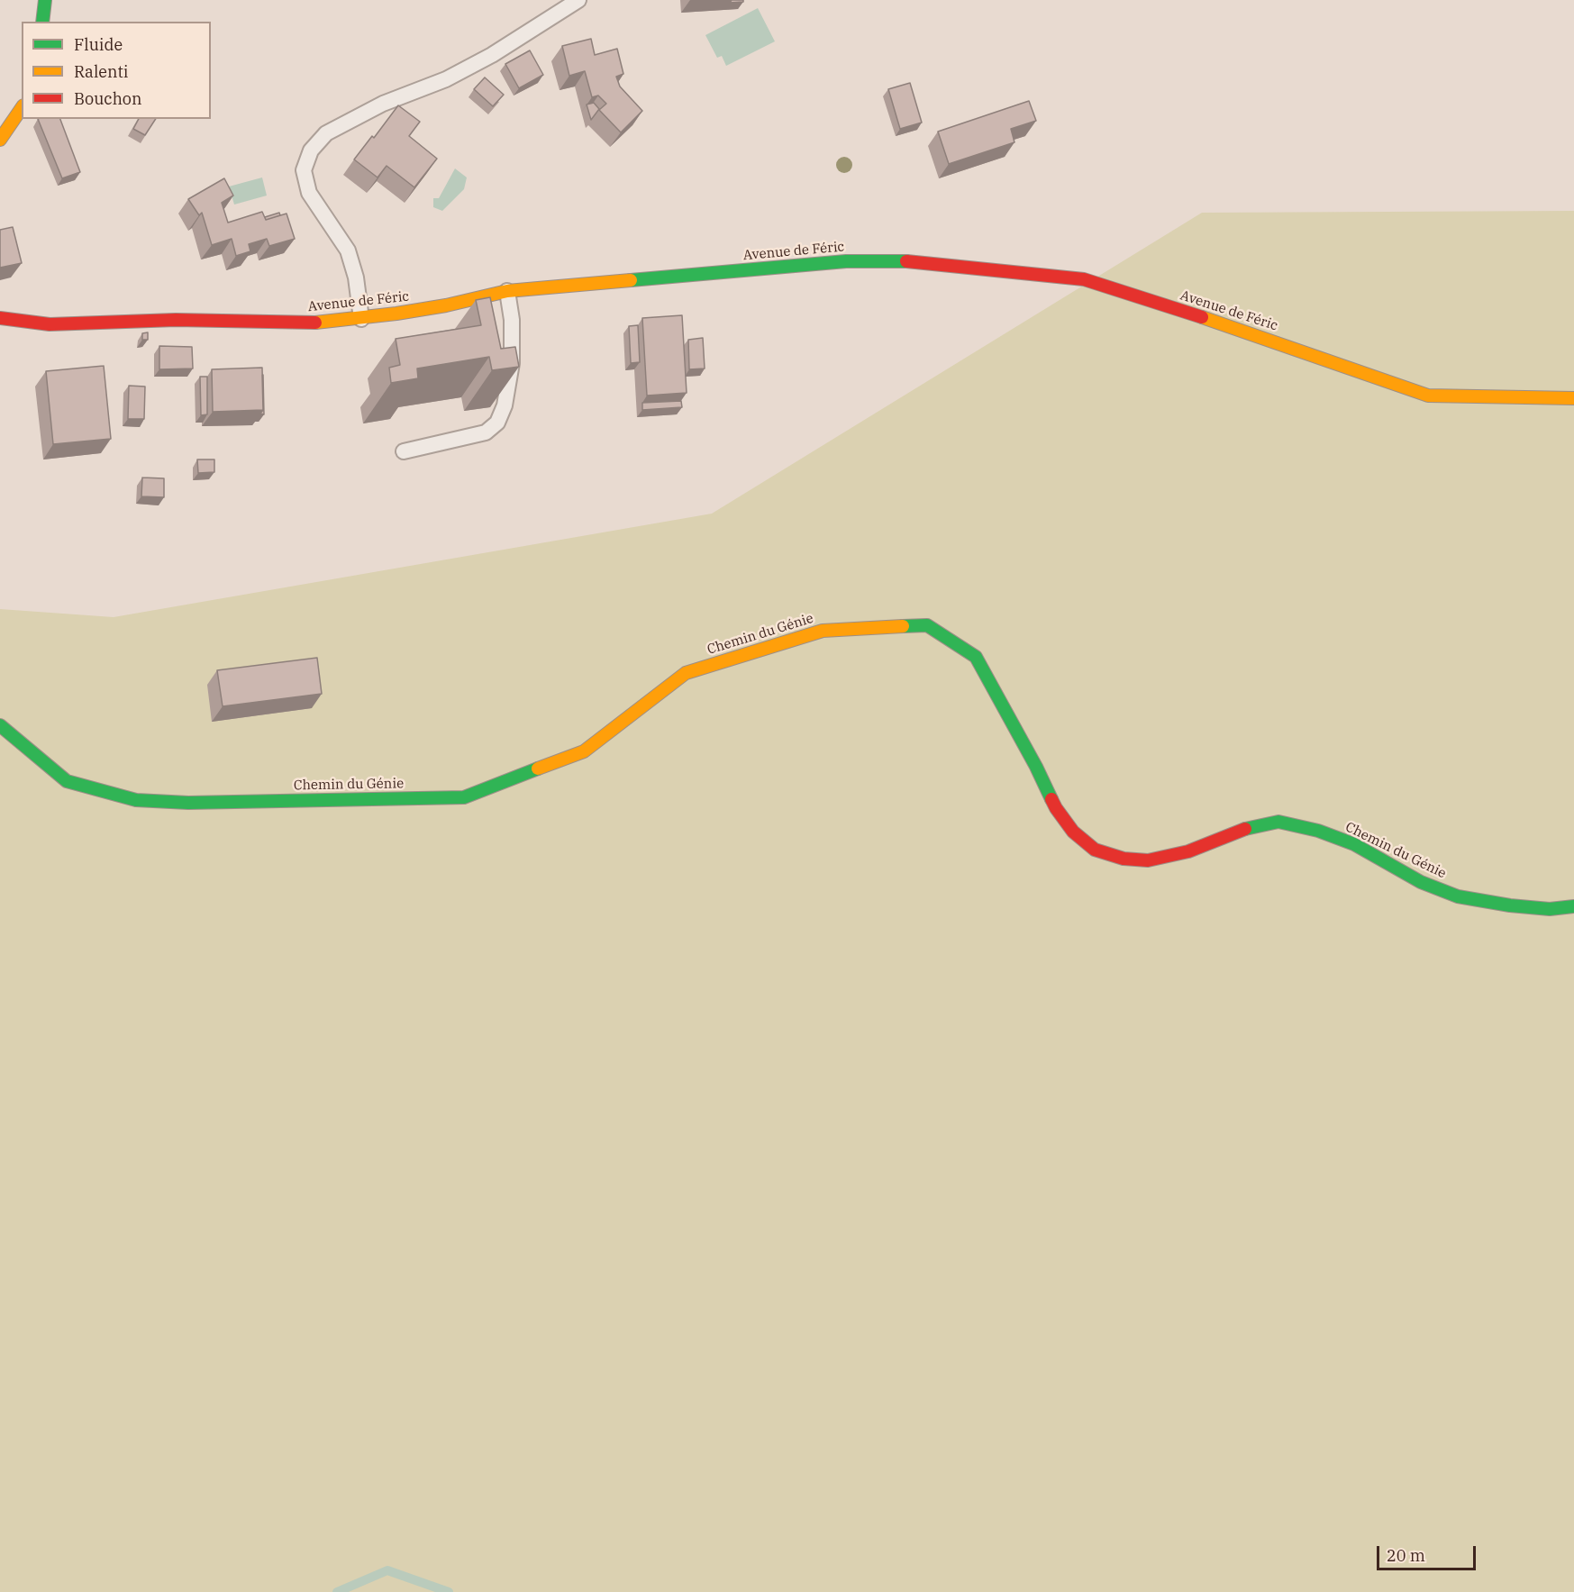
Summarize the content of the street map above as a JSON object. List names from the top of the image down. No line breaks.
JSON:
{"streets":{"street":["Avenue de Féric","Chemin du Génie"]},"legend":["Fluide","Ralenti","Bouchon"],"scale_bar":"20 m"}
